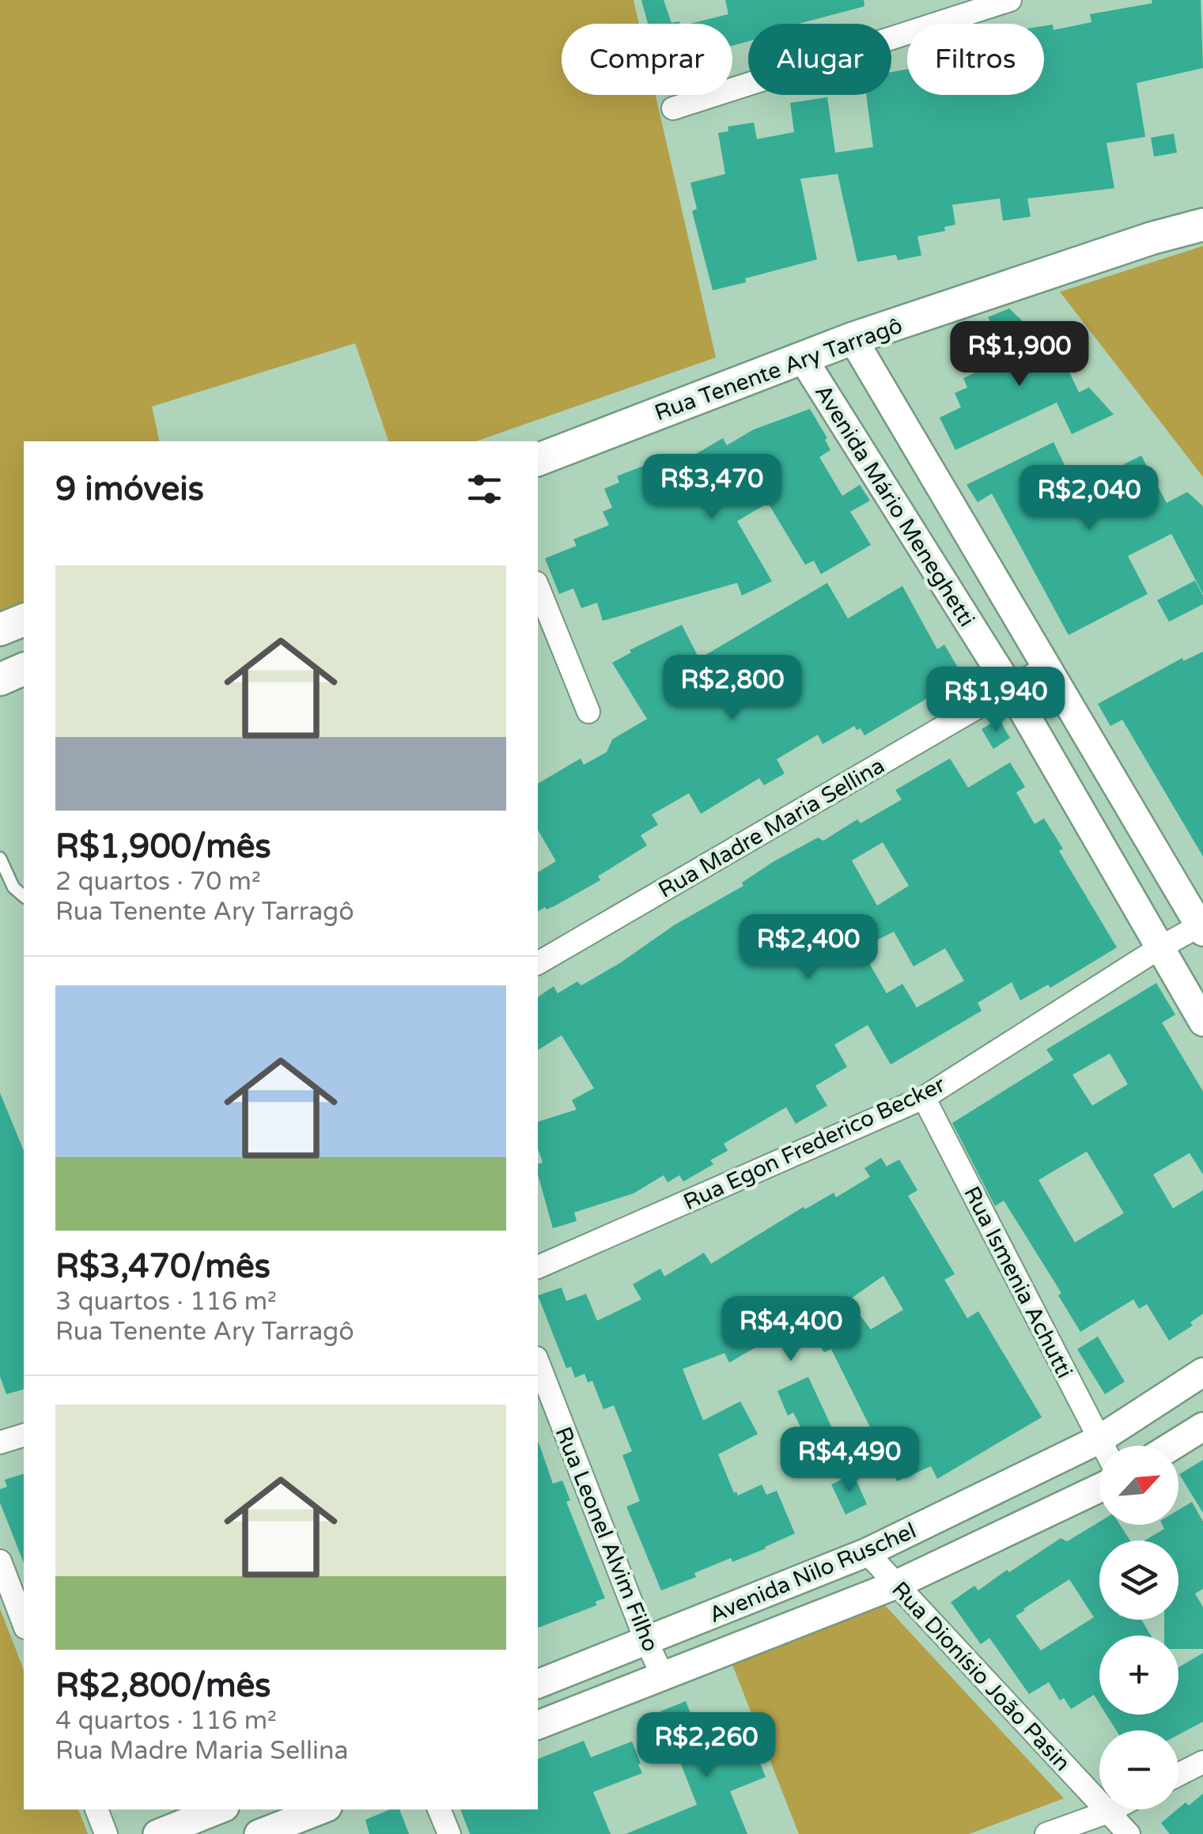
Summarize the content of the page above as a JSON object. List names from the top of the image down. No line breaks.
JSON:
{"streets":{"main road":["Rua Tenente Ary Tarragô"],"street":["Avenida Mário Meneghetti","Rua Madre Maria Sellina","Rua Egon Frederico Becker","Rua Ismenia Achutti","Rua Leonel Alvim Filho","Avenida Nilo Ruschel","Rua Dionísio João Pasin"]},"crossings":[["Rua Tenente Ary Tarragô","Avenida Mário Meneghetti"],["Avenida Mário Meneghetti","Rua Madre Maria Sellina"],["Avenida Mário Meneghetti","Rua Egon Frederico Becker"],["Rua Egon Frederico Becker","Rua Ismenia Achutti"],["Rua Ismenia Achutti","Avenida Nilo Ruschel"],["Rua Leonel Alvim Filho","Avenida Nilo Ruschel"],["Avenida Nilo Ruschel","Rua Dionísio João Pasin"]],"north":"top right","page":{"chip":["Comprar","Alugar","Filtros"],"price":["R$1,900","R$3,470","R$2,040","R$2,800","R$1,940","R$2,400","R$4,400","R$4,490","R$2,260"],"heading":"9 imóveis","list":[{"name":"R$1,900/mês","note":"2 quartos · 70 m² · Rua Tenente Ary Tarragô"},{"name":"R$3,470/mês","note":"3 quartos · 116 m² · Rua Tenente Ary Tarragô"},{"name":"R$2,800/mês","note":"4 quartos · 116 m² · Rua Madre Maria Sellina"}],"map_buttons":["+","−"]}}
